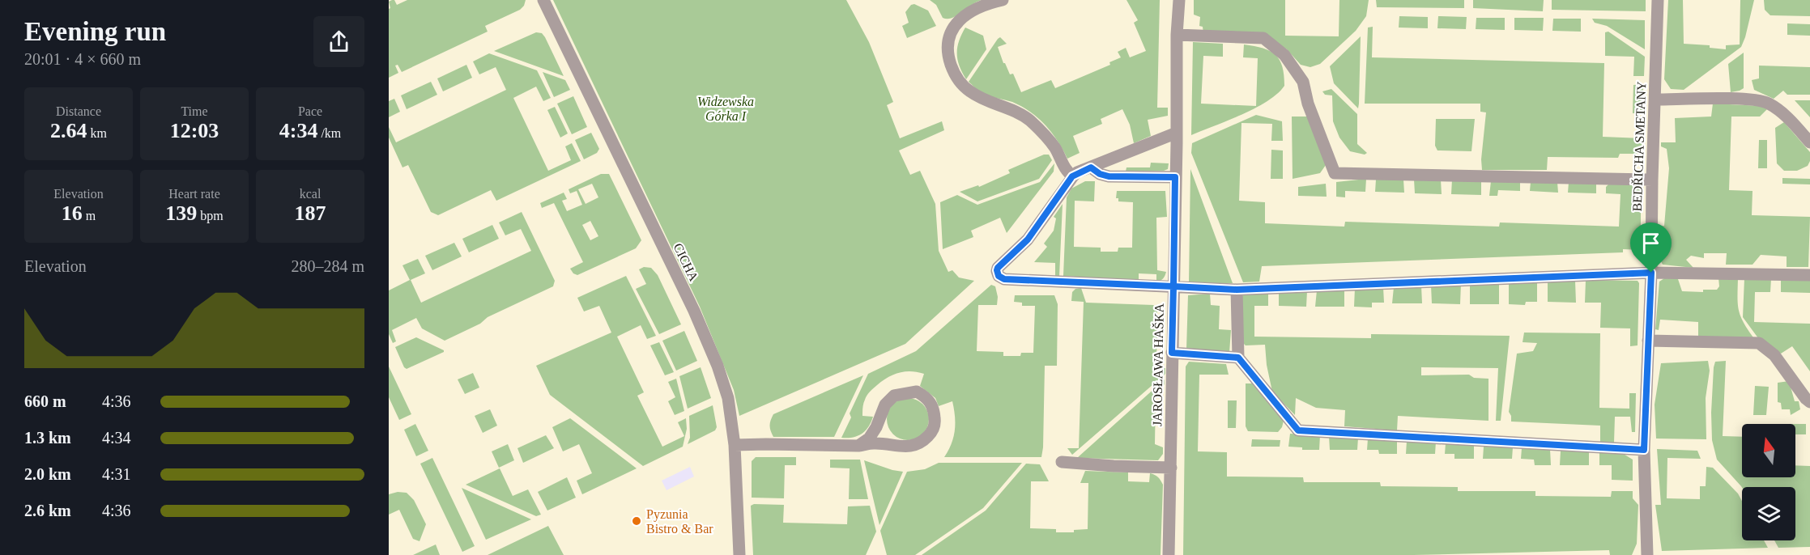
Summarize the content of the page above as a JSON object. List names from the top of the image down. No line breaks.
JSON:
{"streets":{"street":["BEDŘICHA SMETANY","CICHA","JAROSŁAWA HAŠKA"]},"parks":["Widzewska Górka I"],"places":["Pyzunia Bistro & Bar"],"north":"top","page":{"heading":["Evening run","20:01 · 4 × 660 m"],"stats":[["Distance","2.64 km"],["Time","12:03"],["Pace","4:34 /km"],["Elevation","16 m"],["Heart rate","139 bpm"],["kcal","187"]],"chart":["Elevation","280–284 m"],"list":[{"name":"660 m","note":"4:36"},{"name":"1.3 km","note":"4:34"},{"name":"2.0 km","note":"4:31"},{"name":"2.6 km","note":"4:36"}]}}
